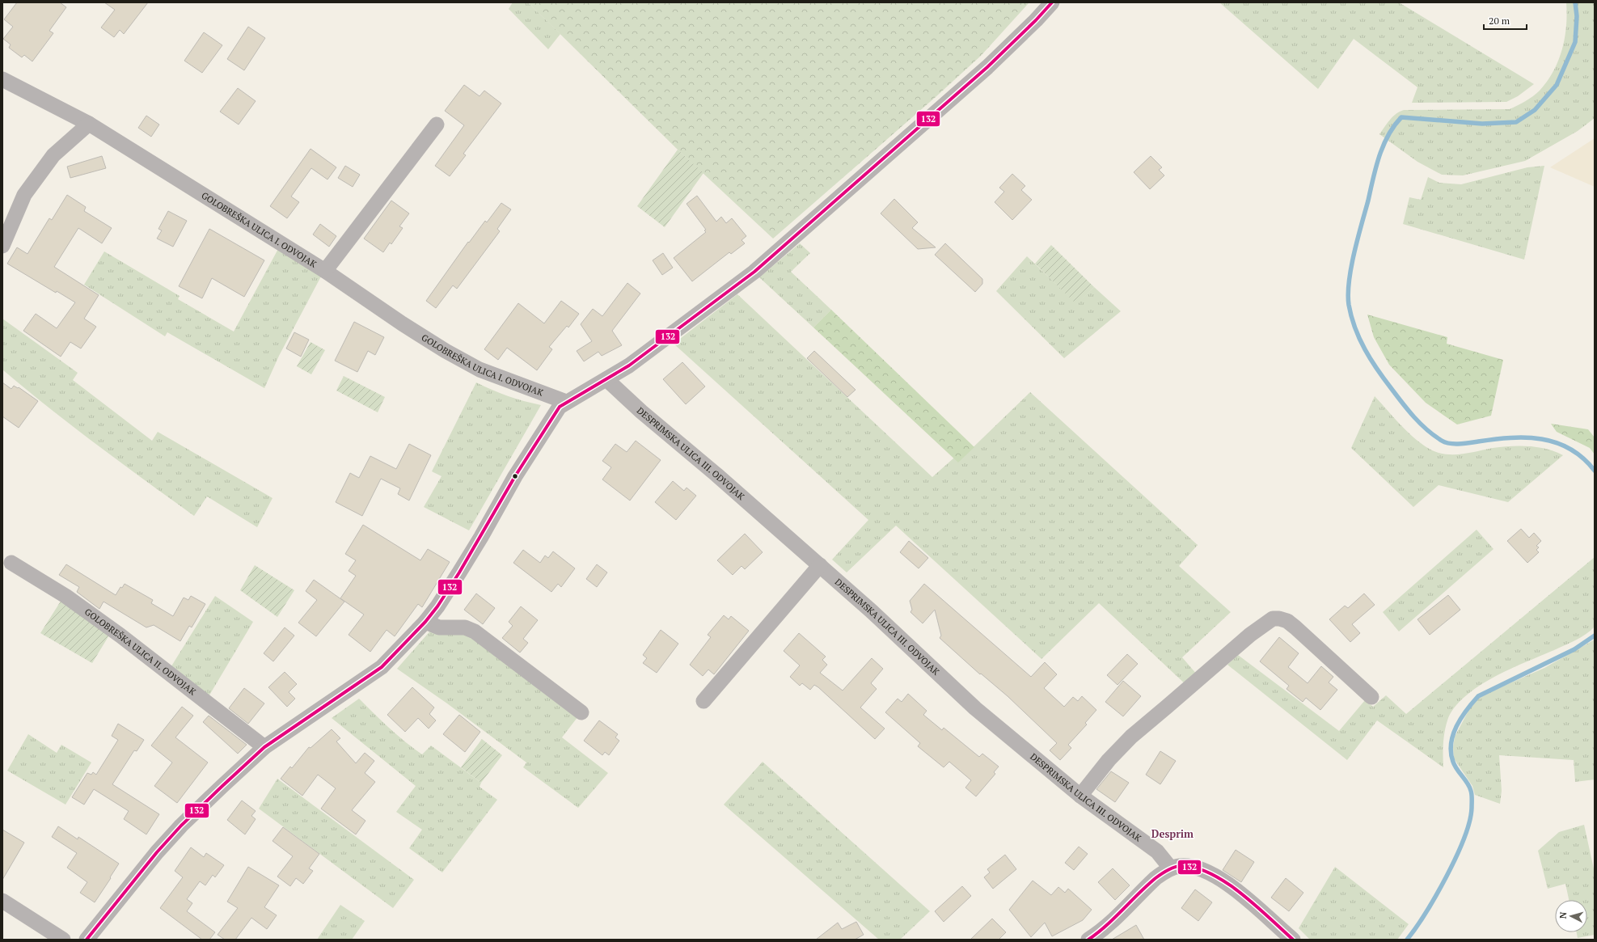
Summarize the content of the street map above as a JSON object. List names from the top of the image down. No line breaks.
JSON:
{"streets":{"street":["GOLOBREŠKA ULICA I. ODVOJAK","DESPRIMSKA ULICA III. ODVOJAK","GOLOBREŠKA ULICA II. ODVOJAK"]},"districts":["Desprim"],"lines":["transit line 132"],"scale_bar":"20 m","north":"left"}
